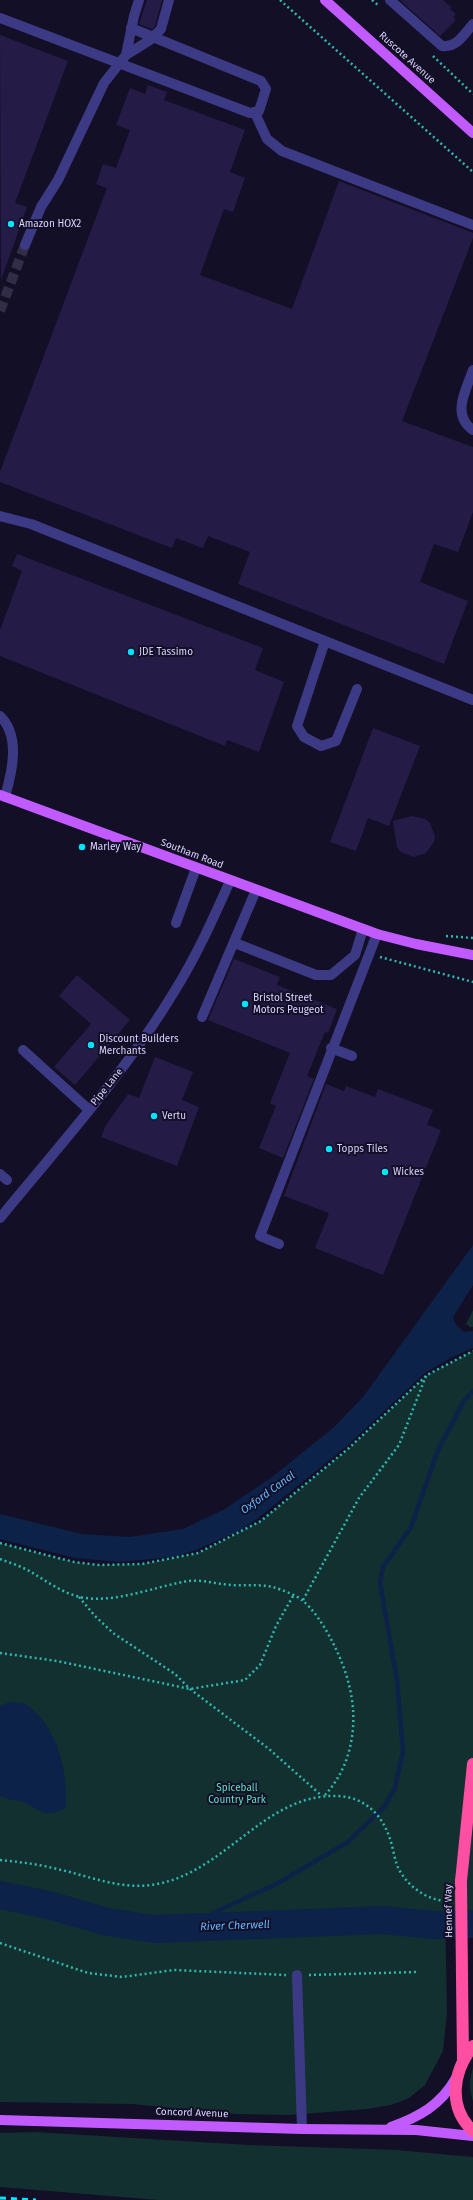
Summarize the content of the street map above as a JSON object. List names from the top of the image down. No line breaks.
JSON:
{"streets":{"highway":["Hennef Way"],"main road":["Ruscote Avenue","Southam Road","Concord Avenue"],"street":["Pipe Lane"]},"crossings":[["Southam Road","Pipe Lane"]],"water":["Oxford Canal","River Cherwell"],"parks":["Spiceball Country Park"],"places":["Amazon HOX2","JDE Tassimo","Marley Way","Bristol Street Motors Peugeot","Discount Builders Merchants","Vertu","Topps Tiles","Wickes"]}
